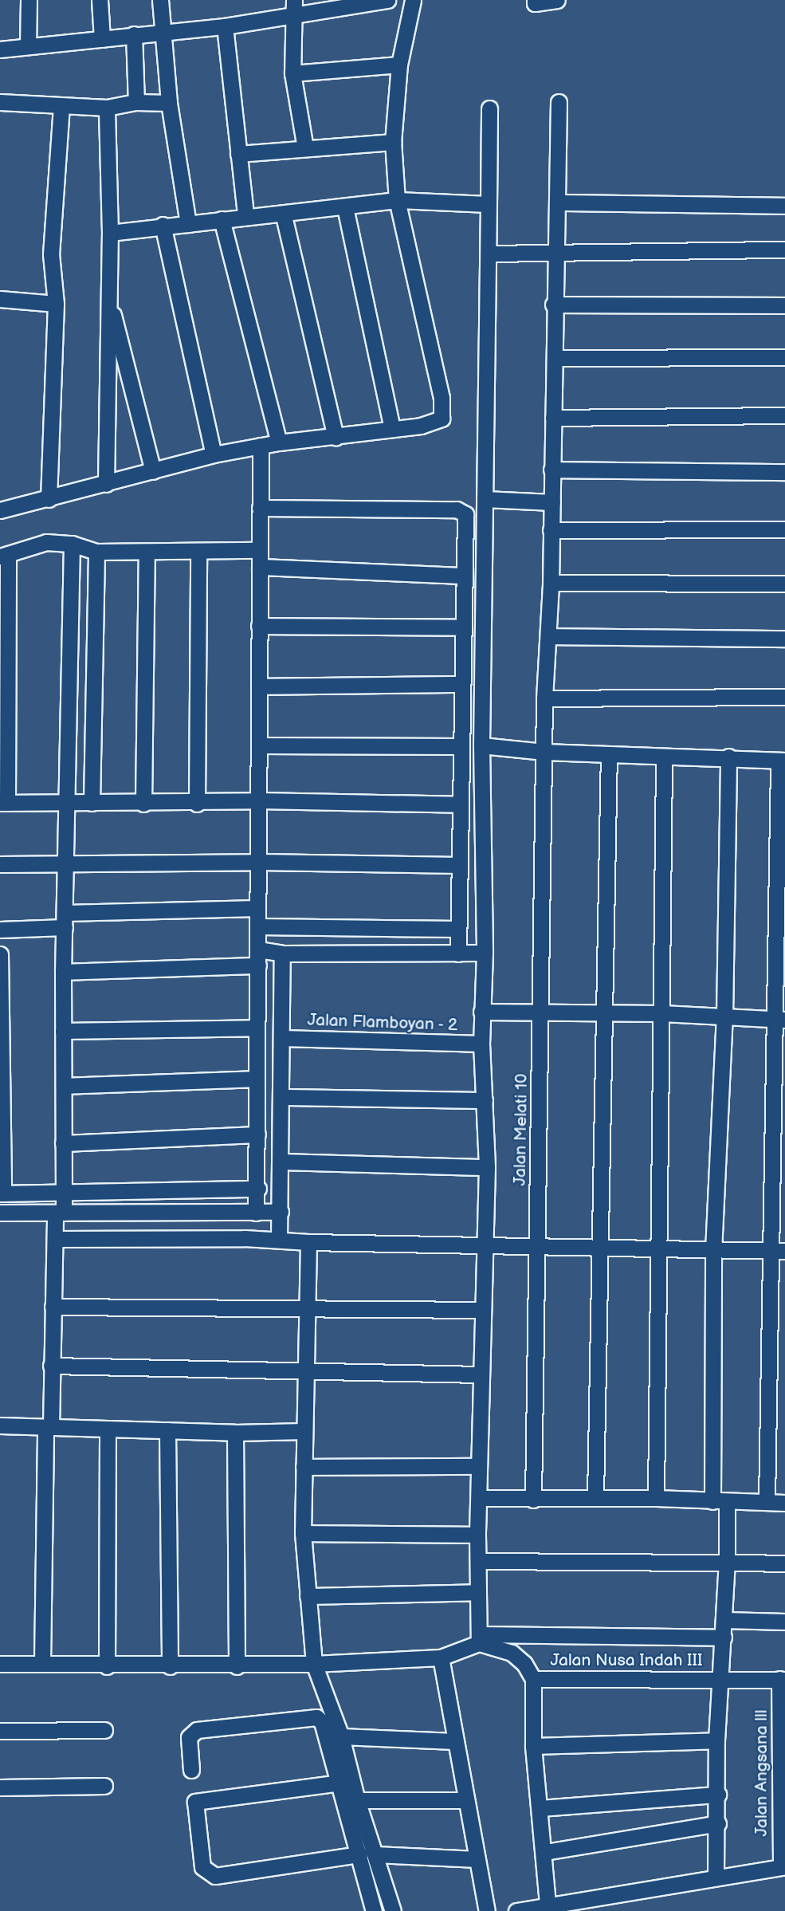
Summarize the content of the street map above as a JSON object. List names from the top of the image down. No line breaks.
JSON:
{"streets":{"street":["Jalan Flamboyan - 2","Jalan Melati 10","Jalan Nusa Indah III","Jalan Angsana lll"]},"crossings":[["Jalan Nusa Indah III","Jalan Angsana lll"]]}
